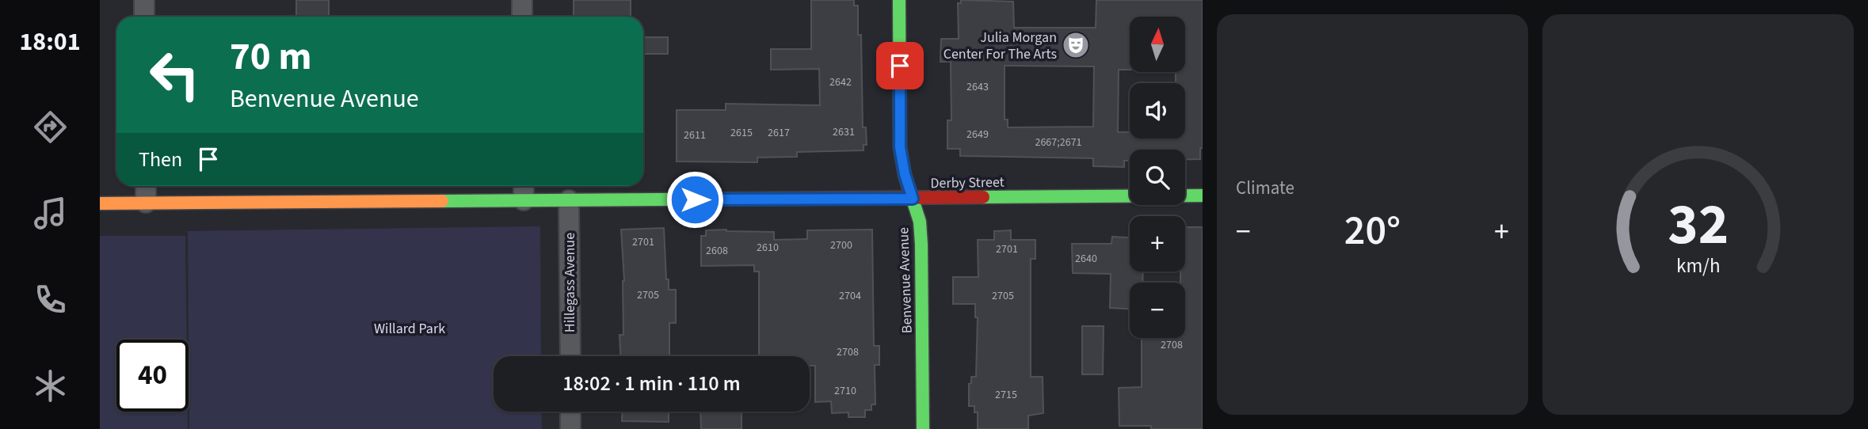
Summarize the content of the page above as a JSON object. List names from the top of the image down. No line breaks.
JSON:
{"streets":{"street":["Derby Street","Benvenue Avenue","Hillegass Avenue"]},"crossings":[["Derby Street","Benvenue Avenue"],["Derby Street","Hillegass Avenue"]],"parks":["Willard Park"],"places":{"theatre":["Julia Morgan Center For The Arts"]},"house_numbers":["2642","2643","2631","2615","2617","2649","2611","2667;2671","2701","2700","2610","2701","2608","2640","2705","2704","2705","2708","2708","2710","2715"],"north":"top","page":{"tabs":"18:01","tile":"Climate","map_buttons":["+","−"],"turn":["70 m","Benvenue Avenue"],"then":"Then","heat":["−","20°","+"],"limit":"40","trip":"18:02 · 1 min · 110 m","gauge":["32","km/h"]}}
